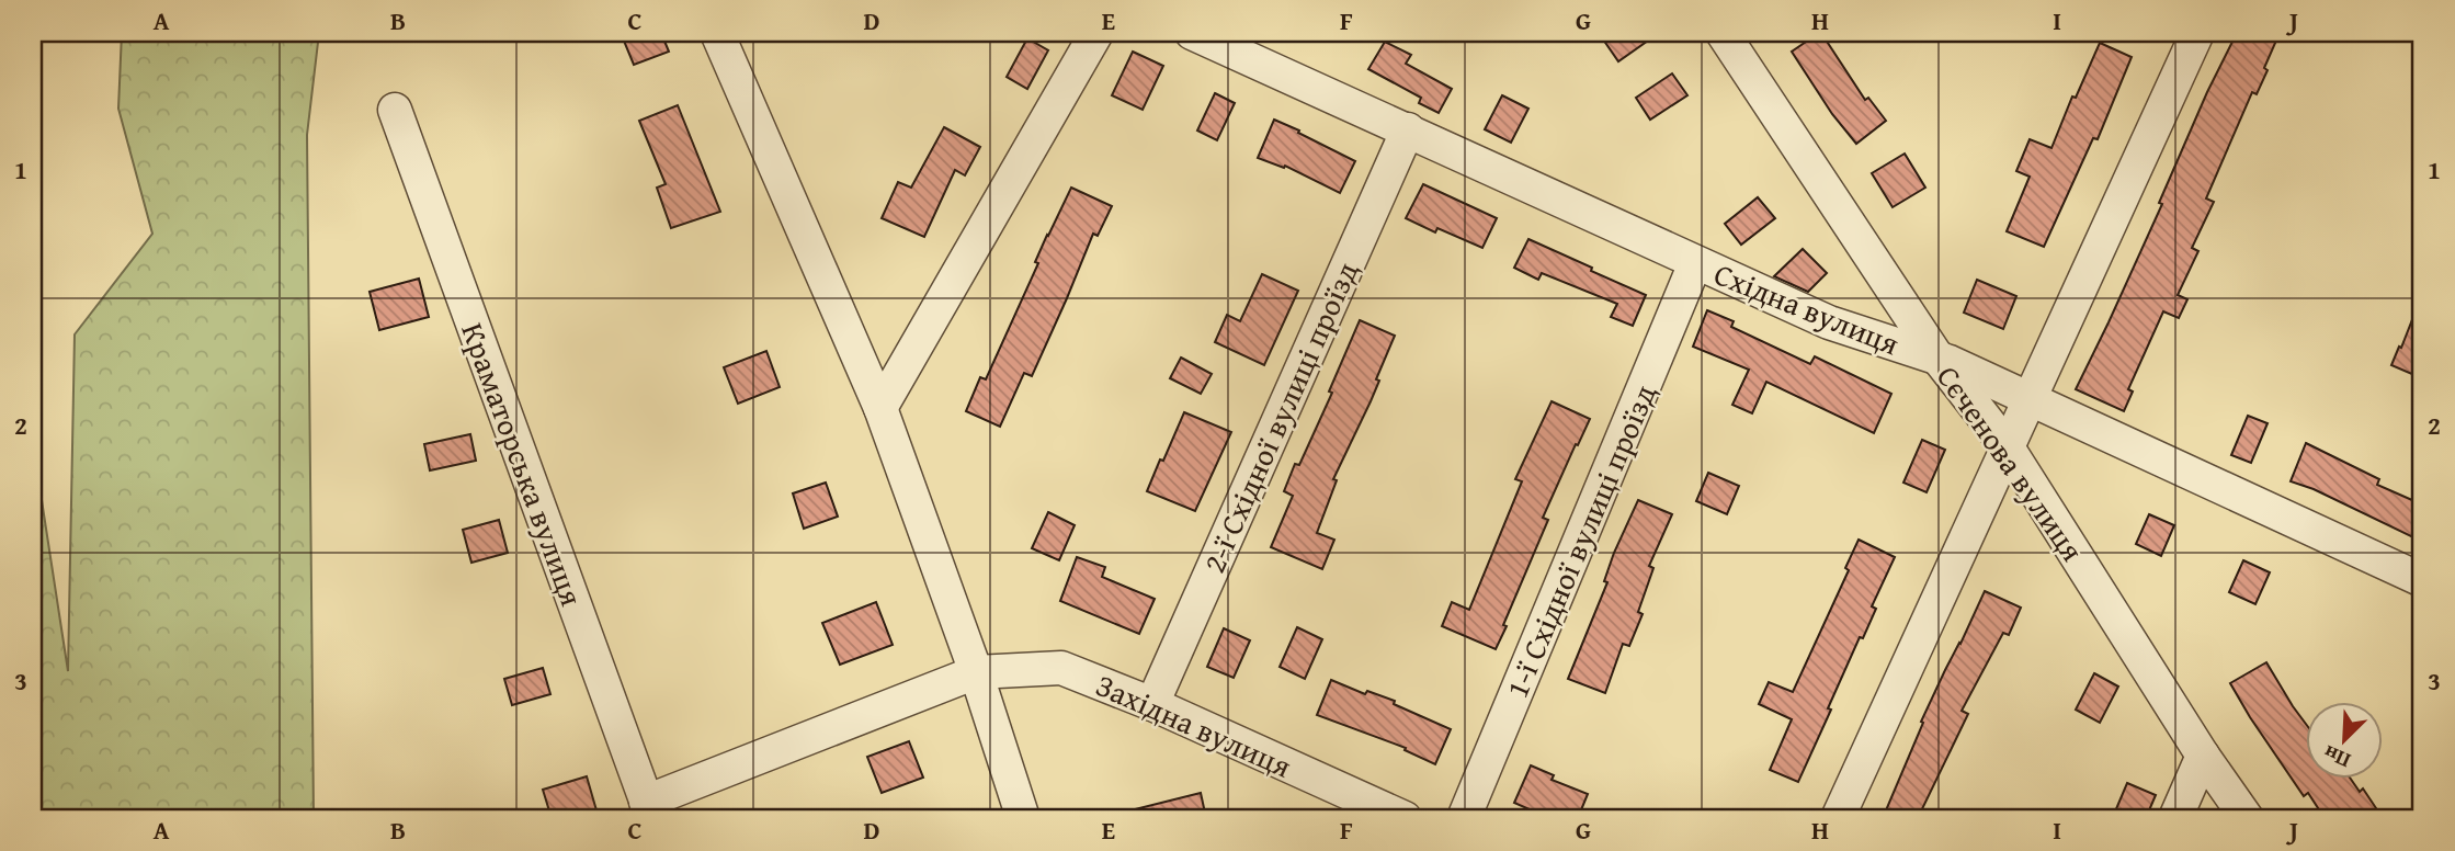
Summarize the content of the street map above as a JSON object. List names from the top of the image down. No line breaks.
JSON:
{"streets":{"street":["Східна вулиця","2-ї Східної вулиці проїзд","Сєченова вулиця","Краматорська вулиця","1-ї Східної вулиці проїзд","Західна вулиця"]},"crossings":[["Східна вулиця","2-ї Східної вулиці проїзд"],["Східна вулиця","Сєченова вулиця"],["Східна вулиця","1-ї Східної вулиці проїзд"],["2-ї Східної вулиці проїзд","Західна вулиця"],["Краматорська вулиця","Західна вулиця"]],"north":"bottom left","grid":{"columns":["A","B","C","D","E","F","G","H","I","J"],"rows":["1","2","3"]}}
